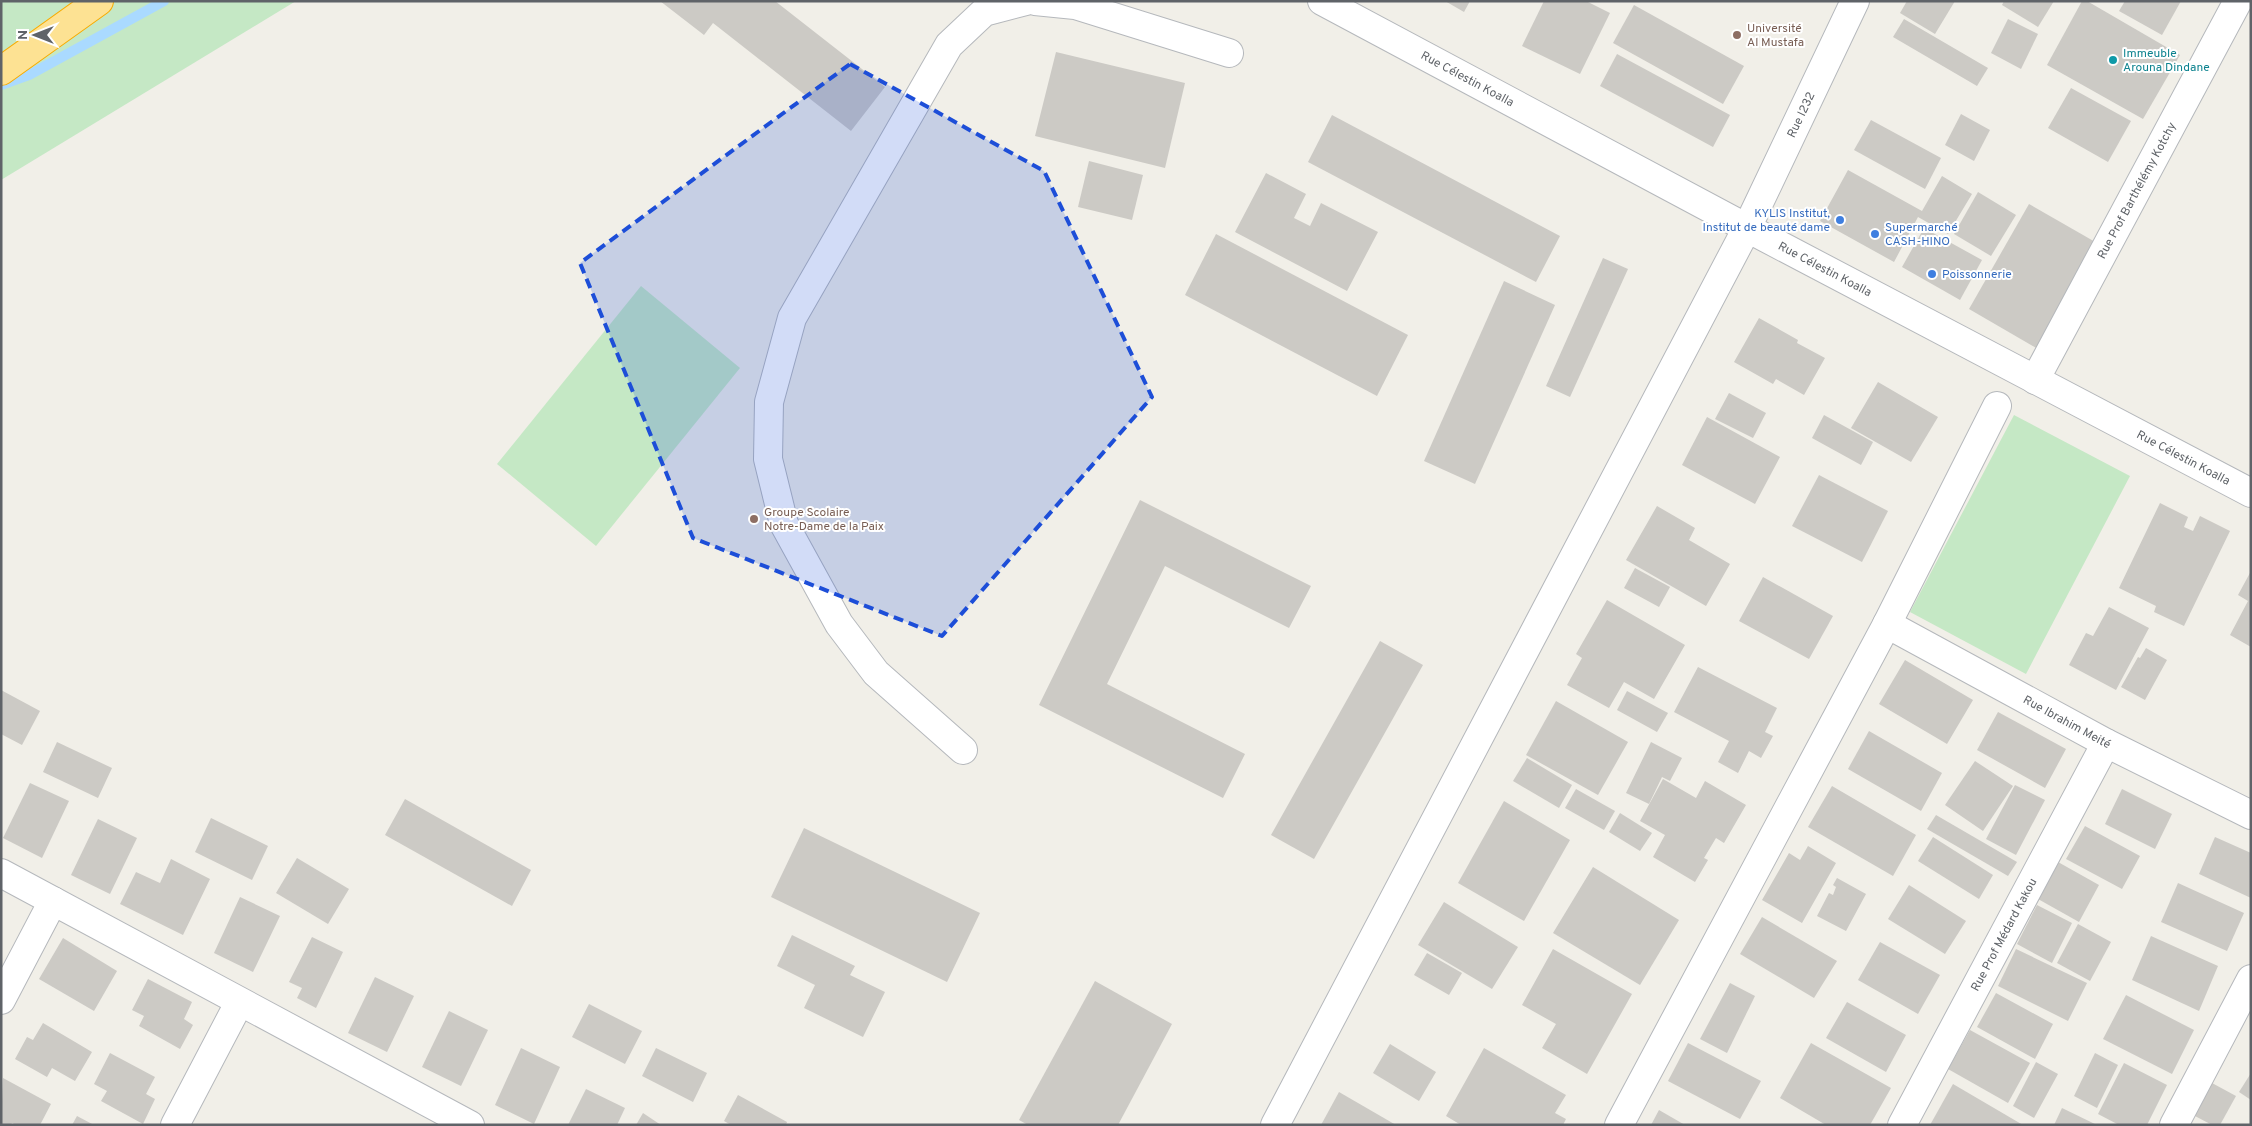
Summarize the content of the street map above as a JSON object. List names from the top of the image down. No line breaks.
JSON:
{"streets":{"street":["Rue Célestin Koalla","Rue I232","Rue Prof Barthélémy Kotchy","Rue Ibrahim Meité","Rue Prof Médard Kakou"]},"crossings":[["Rue Célestin Koalla","Rue I232"],["Rue Célestin Koalla","Rue Prof Barthélémy Kotchy"],["Rue Ibrahim Meité","Rue Prof Médard Kakou"]],"places":["Université Al Mustafa","Immeuble Arouna Dindane","KYLIS Institut, Institut de beauté dame","Supermarché CASH-HINO","Poissonnerie","Groupe Scolaire Notre-Dame de la Paix"],"north":"left"}
